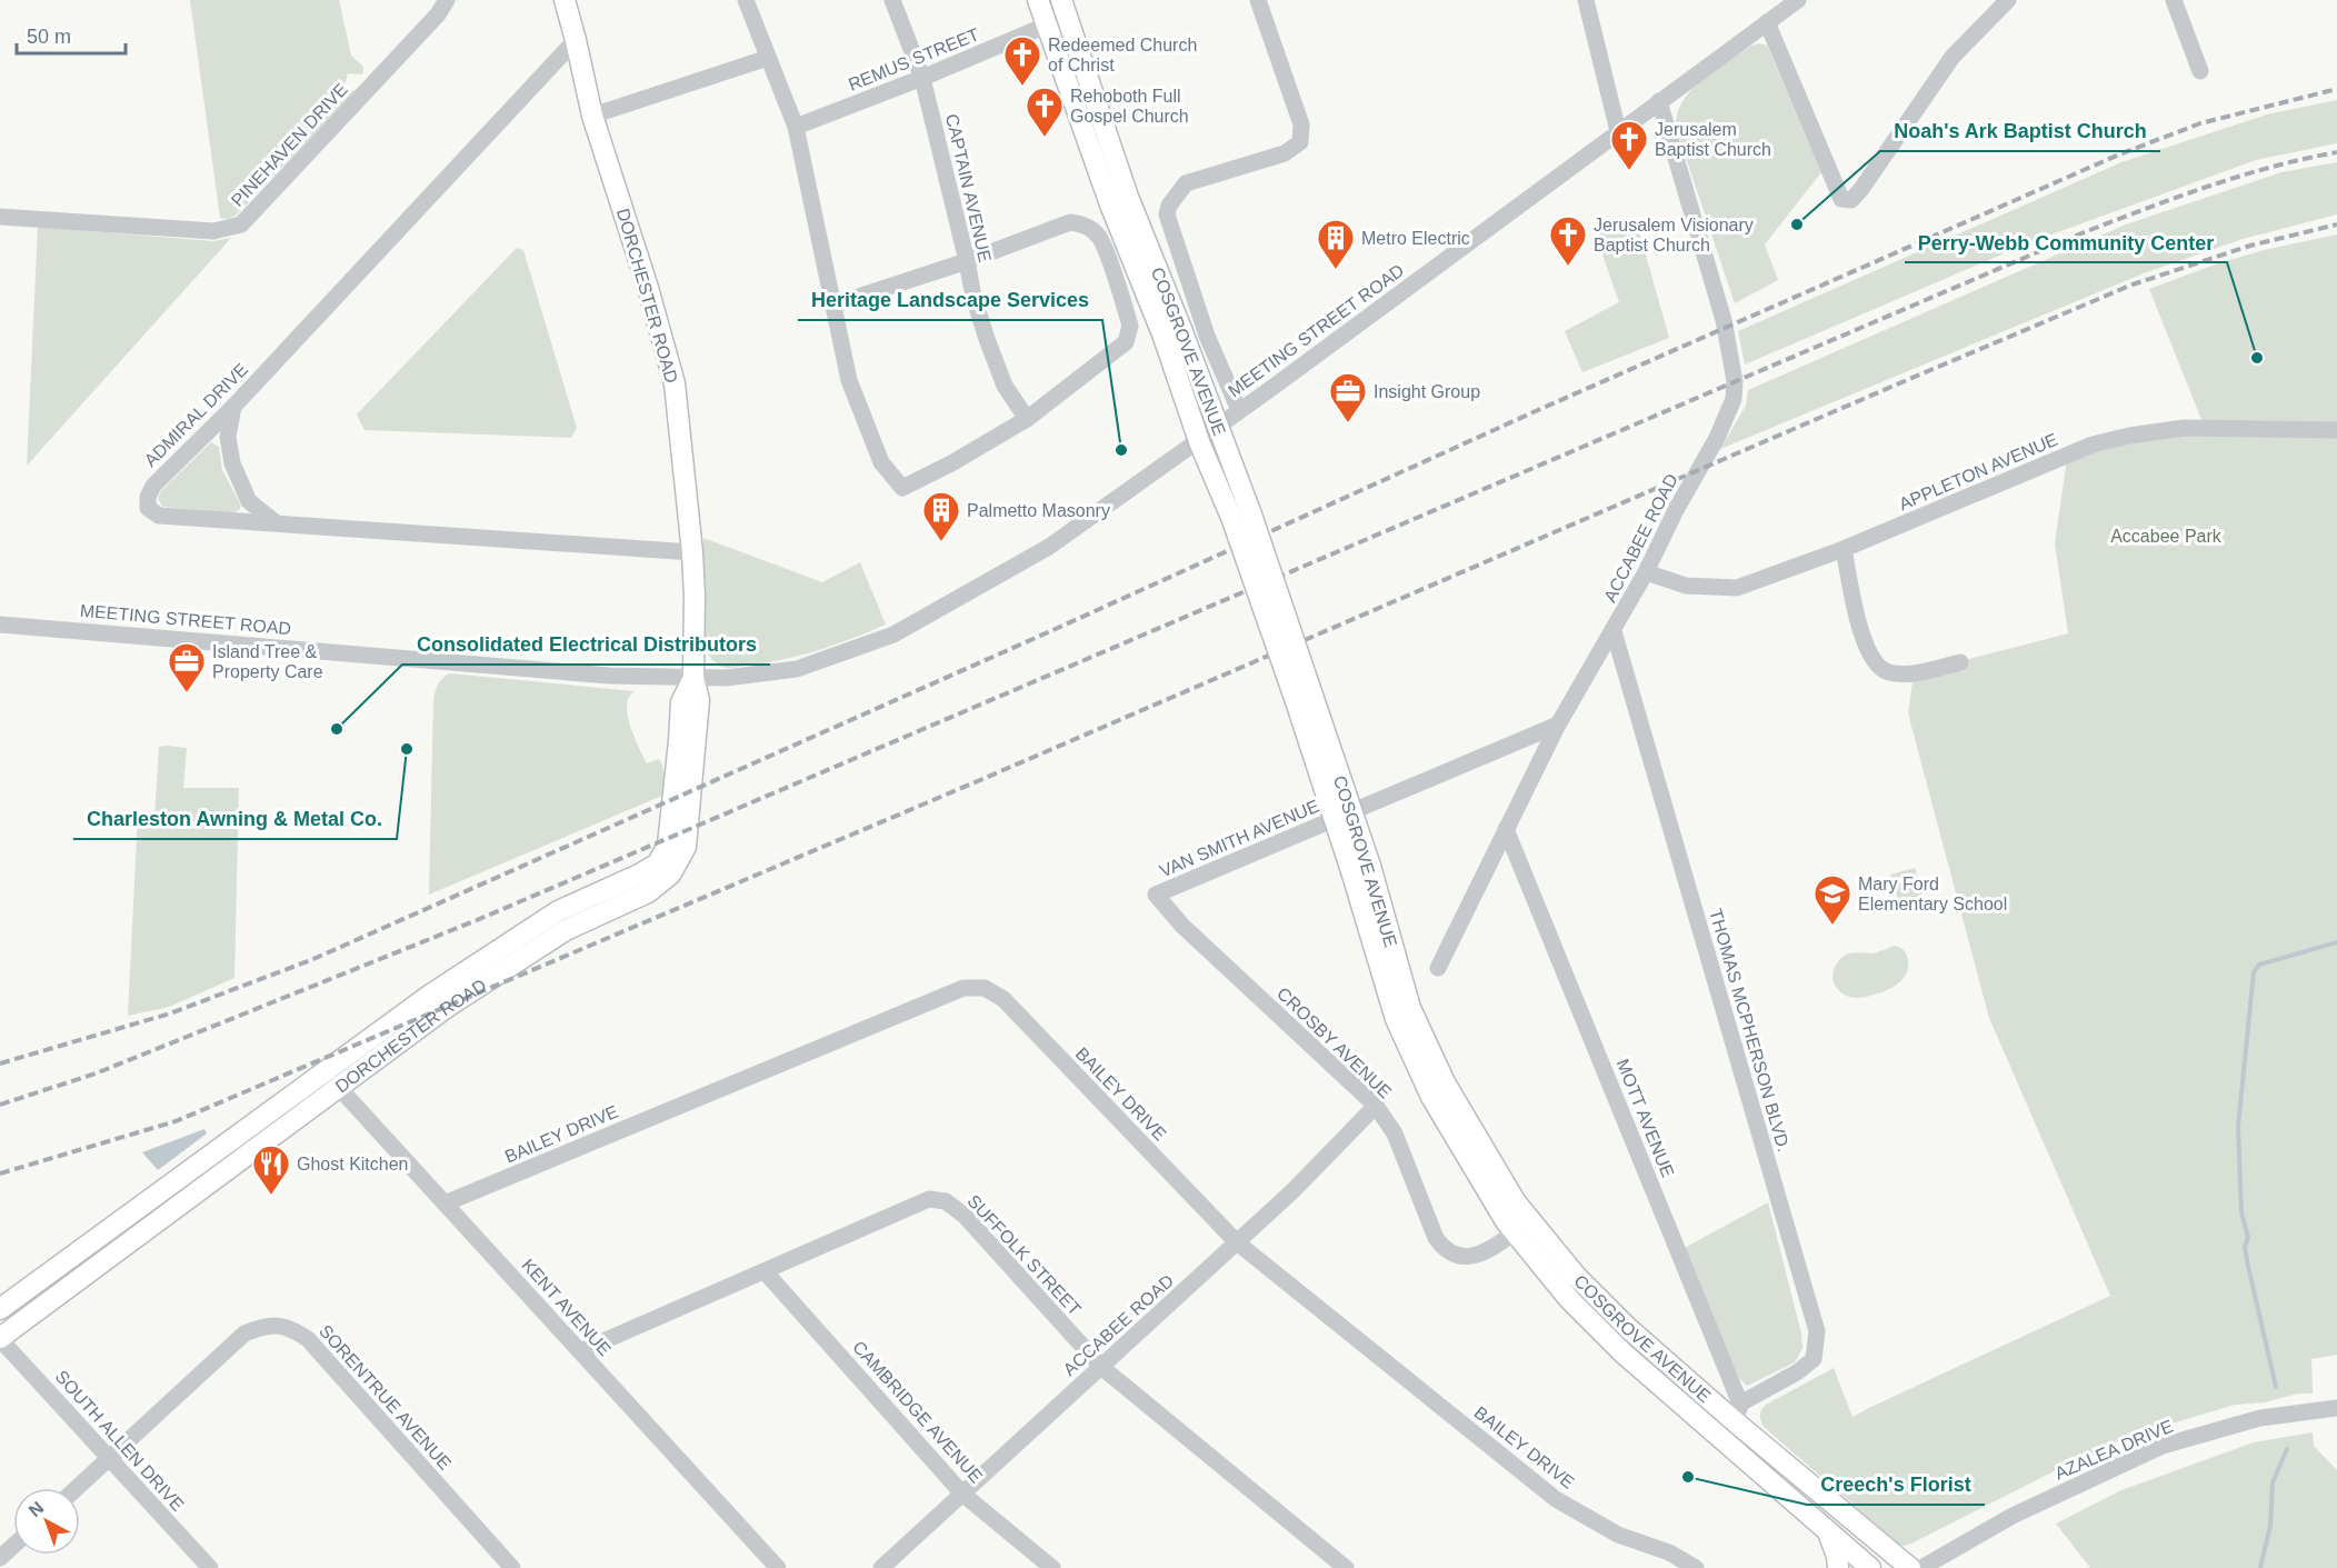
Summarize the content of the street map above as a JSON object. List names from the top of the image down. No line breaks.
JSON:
{"streets":{"main road":["DORCHESTER ROAD","COSGROVE AVENUE"],"street":["REMUS STREET","PINEHAVEN DRIVE","CAPTAIN AVENUE","MEETING STREET ROAD","ADMIRAL DRIVE","APPLETON AVENUE","ACCABEE ROAD","VAN SMITH AVENUE","THOMAS MCPHERSON BLVD.","CROSBY AVENUE","BAILEY DRIVE","MOTT AVENUE","SUFFOLK STREET","KENT AVENUE","SORENTRUE AVENUE","CAMBRIDGE AVENUE","SOUTH ALLEN DRIVE","AZALEA DRIVE"]},"crossings":[["REMUS STREET","CAPTAIN AVENUE"],["REMUS STREET","COSGROVE AVENUE"],["DORCHESTER ROAD","MEETING STREET ROAD"],["DORCHESTER ROAD","ADMIRAL DRIVE"],["DORCHESTER ROAD","KENT AVENUE"],["DORCHESTER ROAD","SOUTH ALLEN DRIVE"],["MEETING STREET ROAD","ACCABEE ROAD"],["COSGROVE AVENUE","THOMAS MCPHERSON BLVD."],["COSGROVE AVENUE","CROSBY AVENUE"],["COSGROVE AVENUE","MOTT AVENUE"],["APPLETON AVENUE","ACCABEE ROAD"],["ACCABEE ROAD","VAN SMITH AVENUE"],["ACCABEE ROAD","THOMAS MCPHERSON BLVD."],["ACCABEE ROAD","CROSBY AVENUE"],["ACCABEE ROAD","BAILEY DRIVE"],["ACCABEE ROAD","MOTT AVENUE"],["ACCABEE ROAD","SUFFOLK STREET"],["ACCABEE ROAD","CAMBRIDGE AVENUE"],["VAN SMITH AVENUE","CROSBY AVENUE"],["THOMAS MCPHERSON BLVD.","MOTT AVENUE"],["BAILEY DRIVE","KENT AVENUE"],["SUFFOLK STREET","KENT AVENUE"],["SUFFOLK STREET","CAMBRIDGE AVENUE"],["SORENTRUE AVENUE","SOUTH ALLEN DRIVE"]],"parks":["Accabee Park"],"places":{"church":["Redeemed Church of Christ","Rehoboth Full Gospel Church","Jerusalem Baptist Church","Jerusalem Visionary Baptist Church"],"other":["Noah's Ark Baptist Church","Perry-Webb Community Center","Heritage Landscape Services","Consolidated Electrical Distributors","Charleston Awning & Metal Co.","Creech's Florist"],"building":["Metro Electric","Palmetto Masonry"],"office":["Insight Group","Island Tree & Property Care"],"school or university":["Mary Ford Elementary School"],"restaurant":["Ghost Kitchen"]},"scale_bar":"50 m","north":"top left"}
